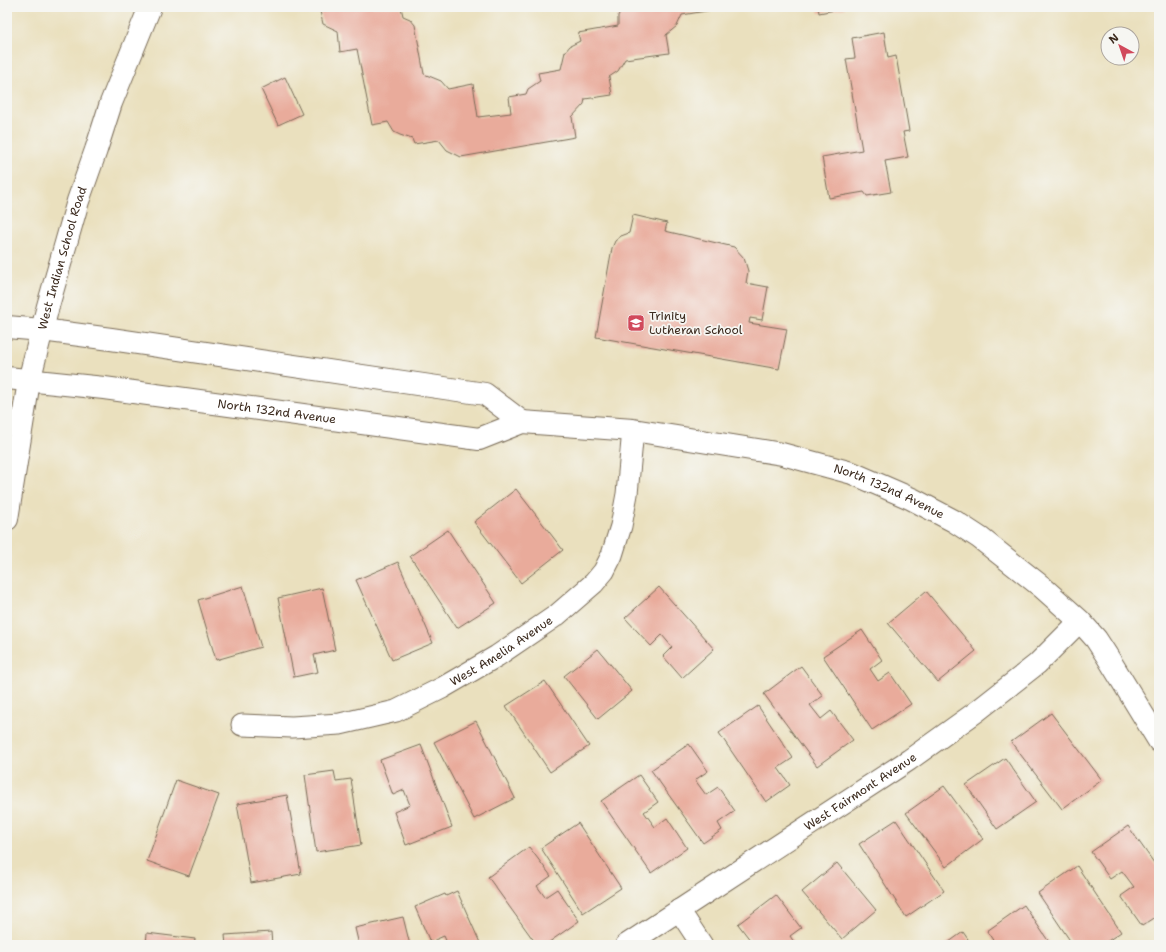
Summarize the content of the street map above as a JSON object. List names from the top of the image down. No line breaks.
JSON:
{"streets":{"street":["West Indian School Road","North 132nd Avenue","West Amelia Avenue","West Fairmont Avenue"]},"crossings":[["West Indian School Road","North 132nd Avenue"],["North 132nd Avenue","West Amelia Avenue"],["North 132nd Avenue","West Fairmont Avenue"]],"places":{"school or university":["Trinity Lutheran School"]},"north":"top left"}
